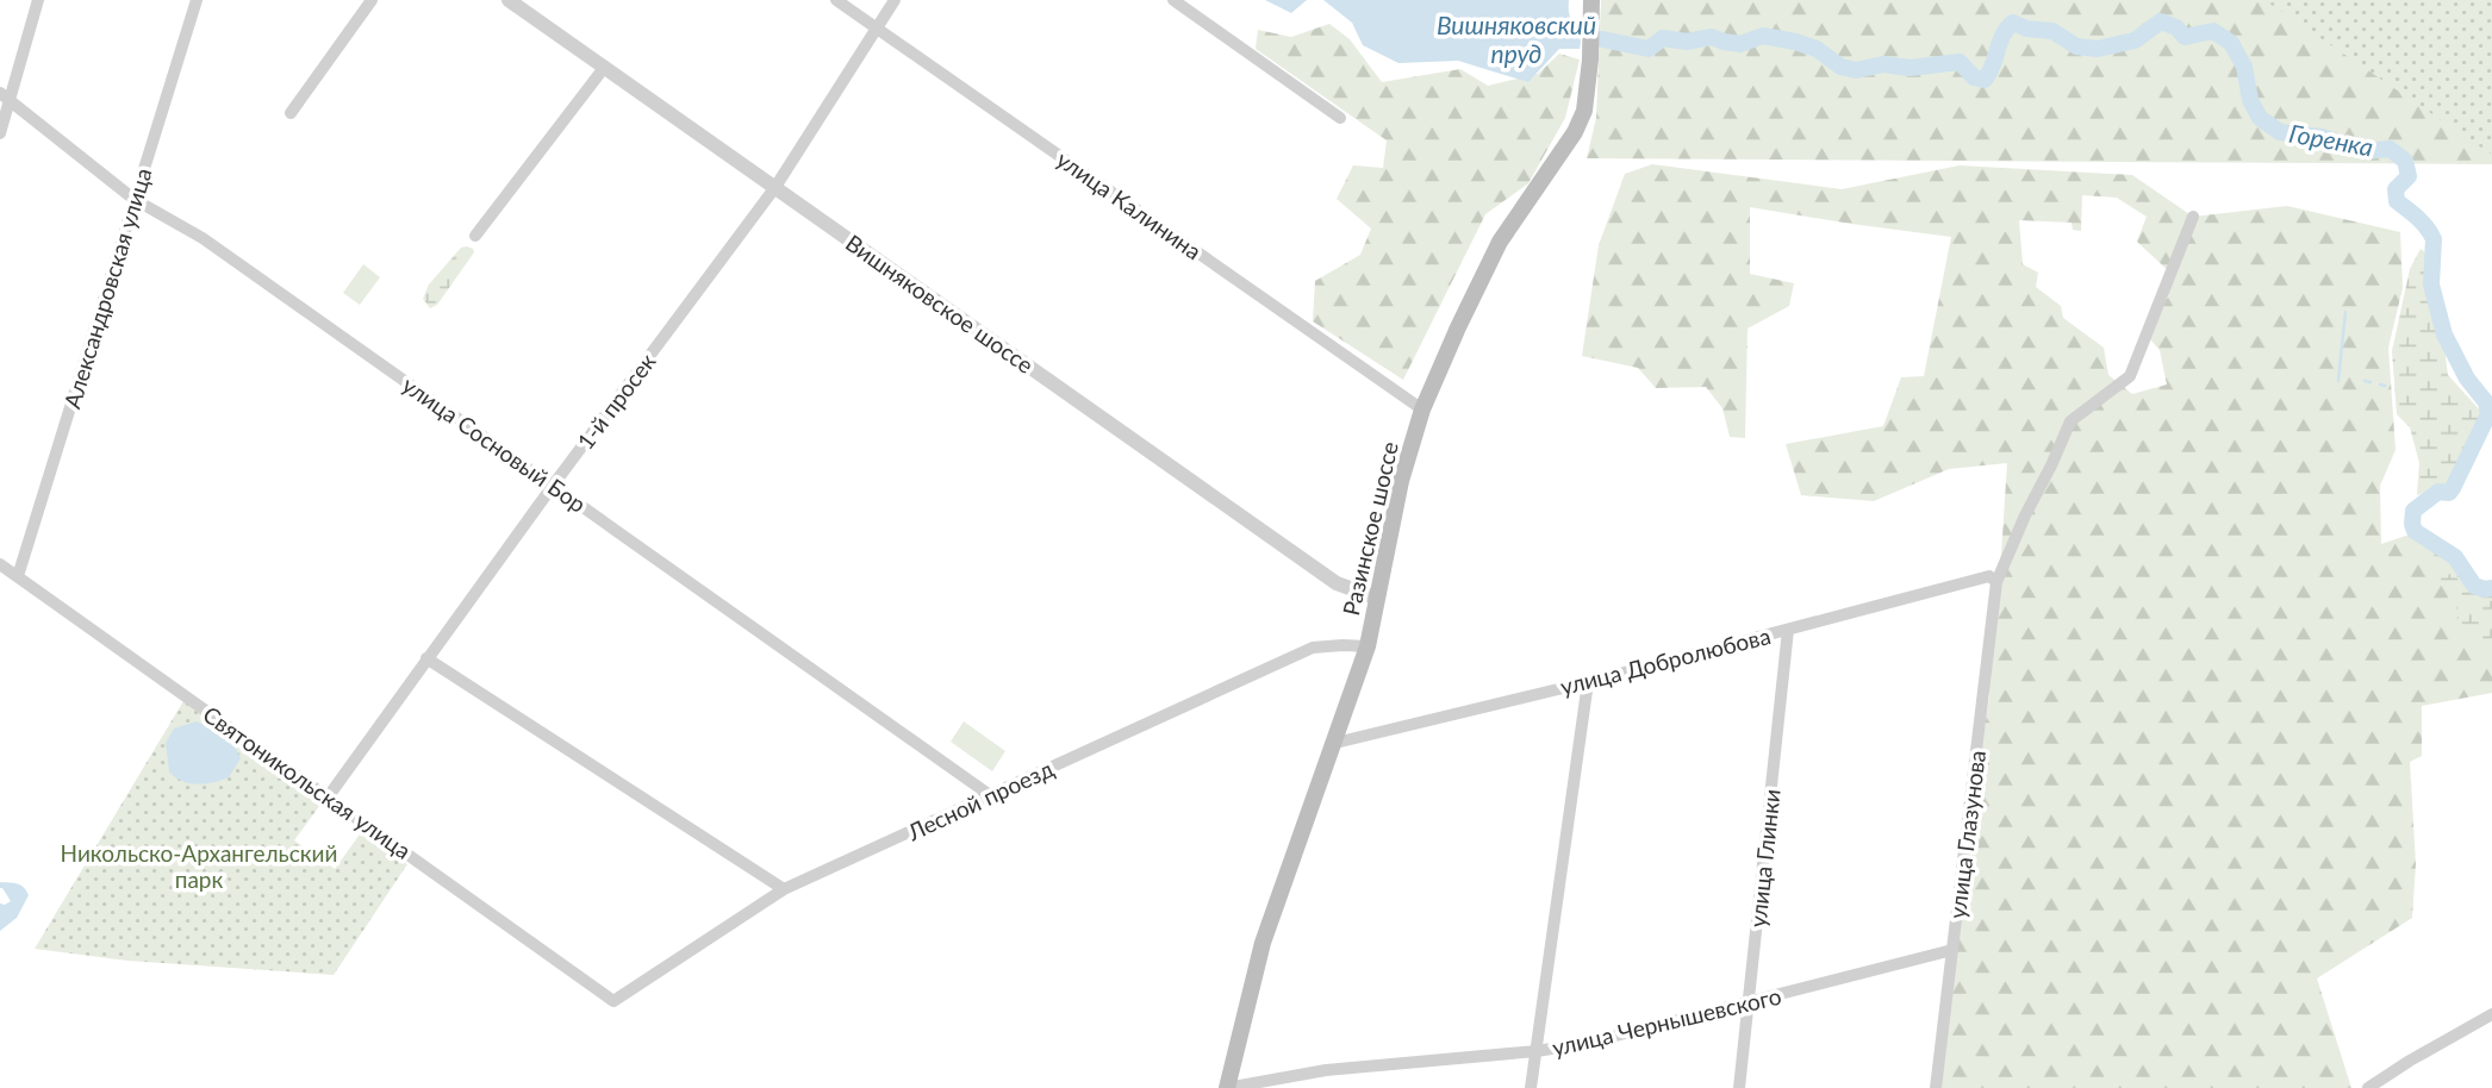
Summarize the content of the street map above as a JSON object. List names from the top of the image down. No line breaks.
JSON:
{"streets":{"main road":["Разинское шоссе"],"street":["улица Калинина","Александровская улица","Вишняковское шоссе","1-й просек","улица Сосновый Бор","улица Добролюбова","Святоникольская улица","Лесной проезд","улица Глазунова","улица Глинки","улица Чернышевского"]},"crossings":[["улица Калинина","1-й просек"],["улица Калинина","Разинское шоссе"],["Александровская улица","улица Сосновый Бор"],["Александровская улица","Святоникольская улица"],["Вишняковское шоссе","1-й просек"],["Вишняковское шоссе","Разинское шоссе"],["1-й просек","улица Сосновый Бор"],["1-й просек","Святоникольская улица"],["улица Сосновый Бор","Лесной проезд"],["Разинское шоссе","улица Добролюбова"],["Разинское шоссе","Лесной проезд"],["Разинское шоссе","улица Чернышевского"],["улица Добролюбова","улица Глазунова"],["улица Добролюбова","улица Глинки"],["Святоникольская улица","Лесной проезд"],["улица Глазунова","улица Чернышевского"],["улица Глинки","улица Чернышевского"]],"water":["Вишняковский пруд","Горенка"],"parks":["Никольско-Архангельский парк"]}
